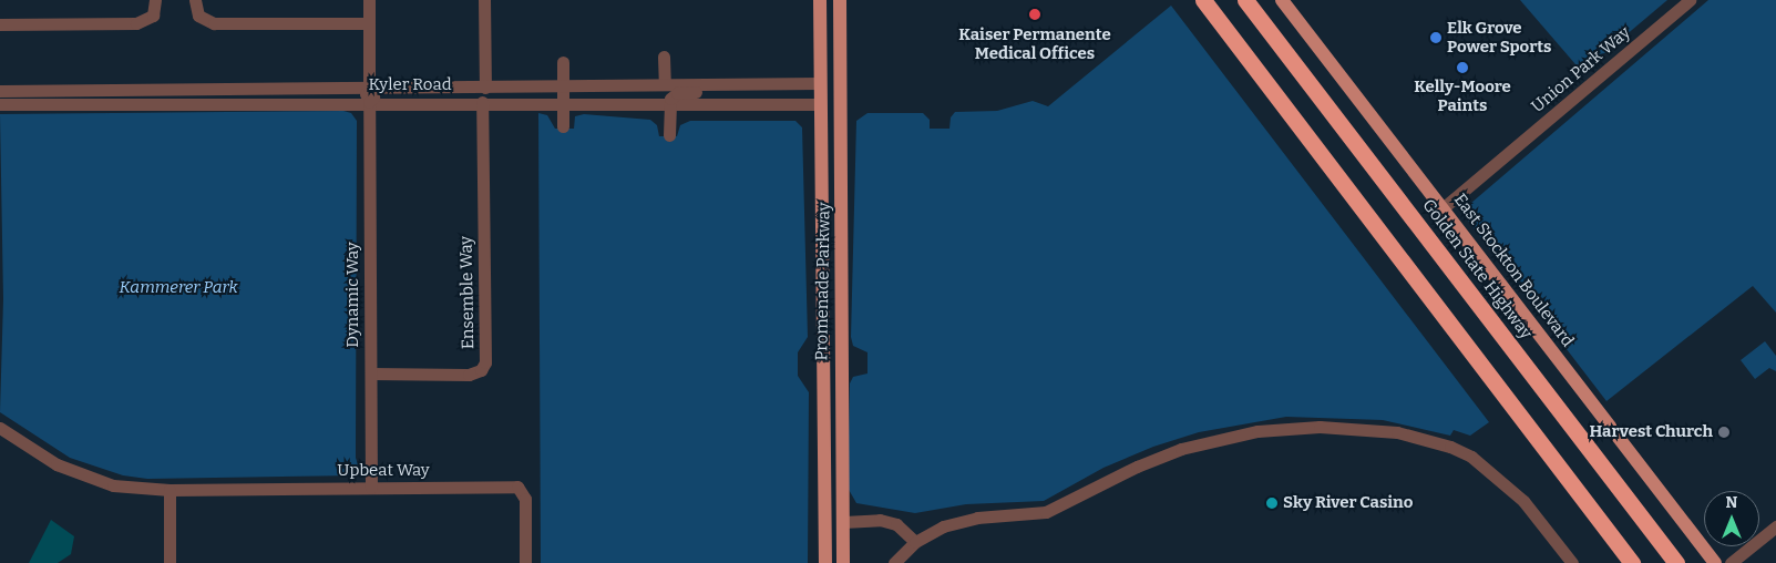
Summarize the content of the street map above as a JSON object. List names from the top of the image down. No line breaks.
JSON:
{"streets":{"highway":["Golden State Highway"],"main road":["East Stockton Boulevard","Promenade Parkway"],"street":["Union Park Way","Kyler Road","Ensemble Way","Dynamic Way","Upbeat Way"]},"crossings":[["Union Park Way","East Stockton Boulevard"],["Kyler Road","Promenade Parkway"],["Kyler Road","Ensemble Way"],["Kyler Road","Dynamic Way"],["Ensemble Way","Dynamic Way"],["Dynamic Way","Upbeat Way"]],"parks":["Kammerer Park"],"places":["Kaiser Permanente Medical Offices","Elk Grove Power Sports","Kelly-Moore Paints","Harvest Church","Sky River Casino"],"north":"top"}
